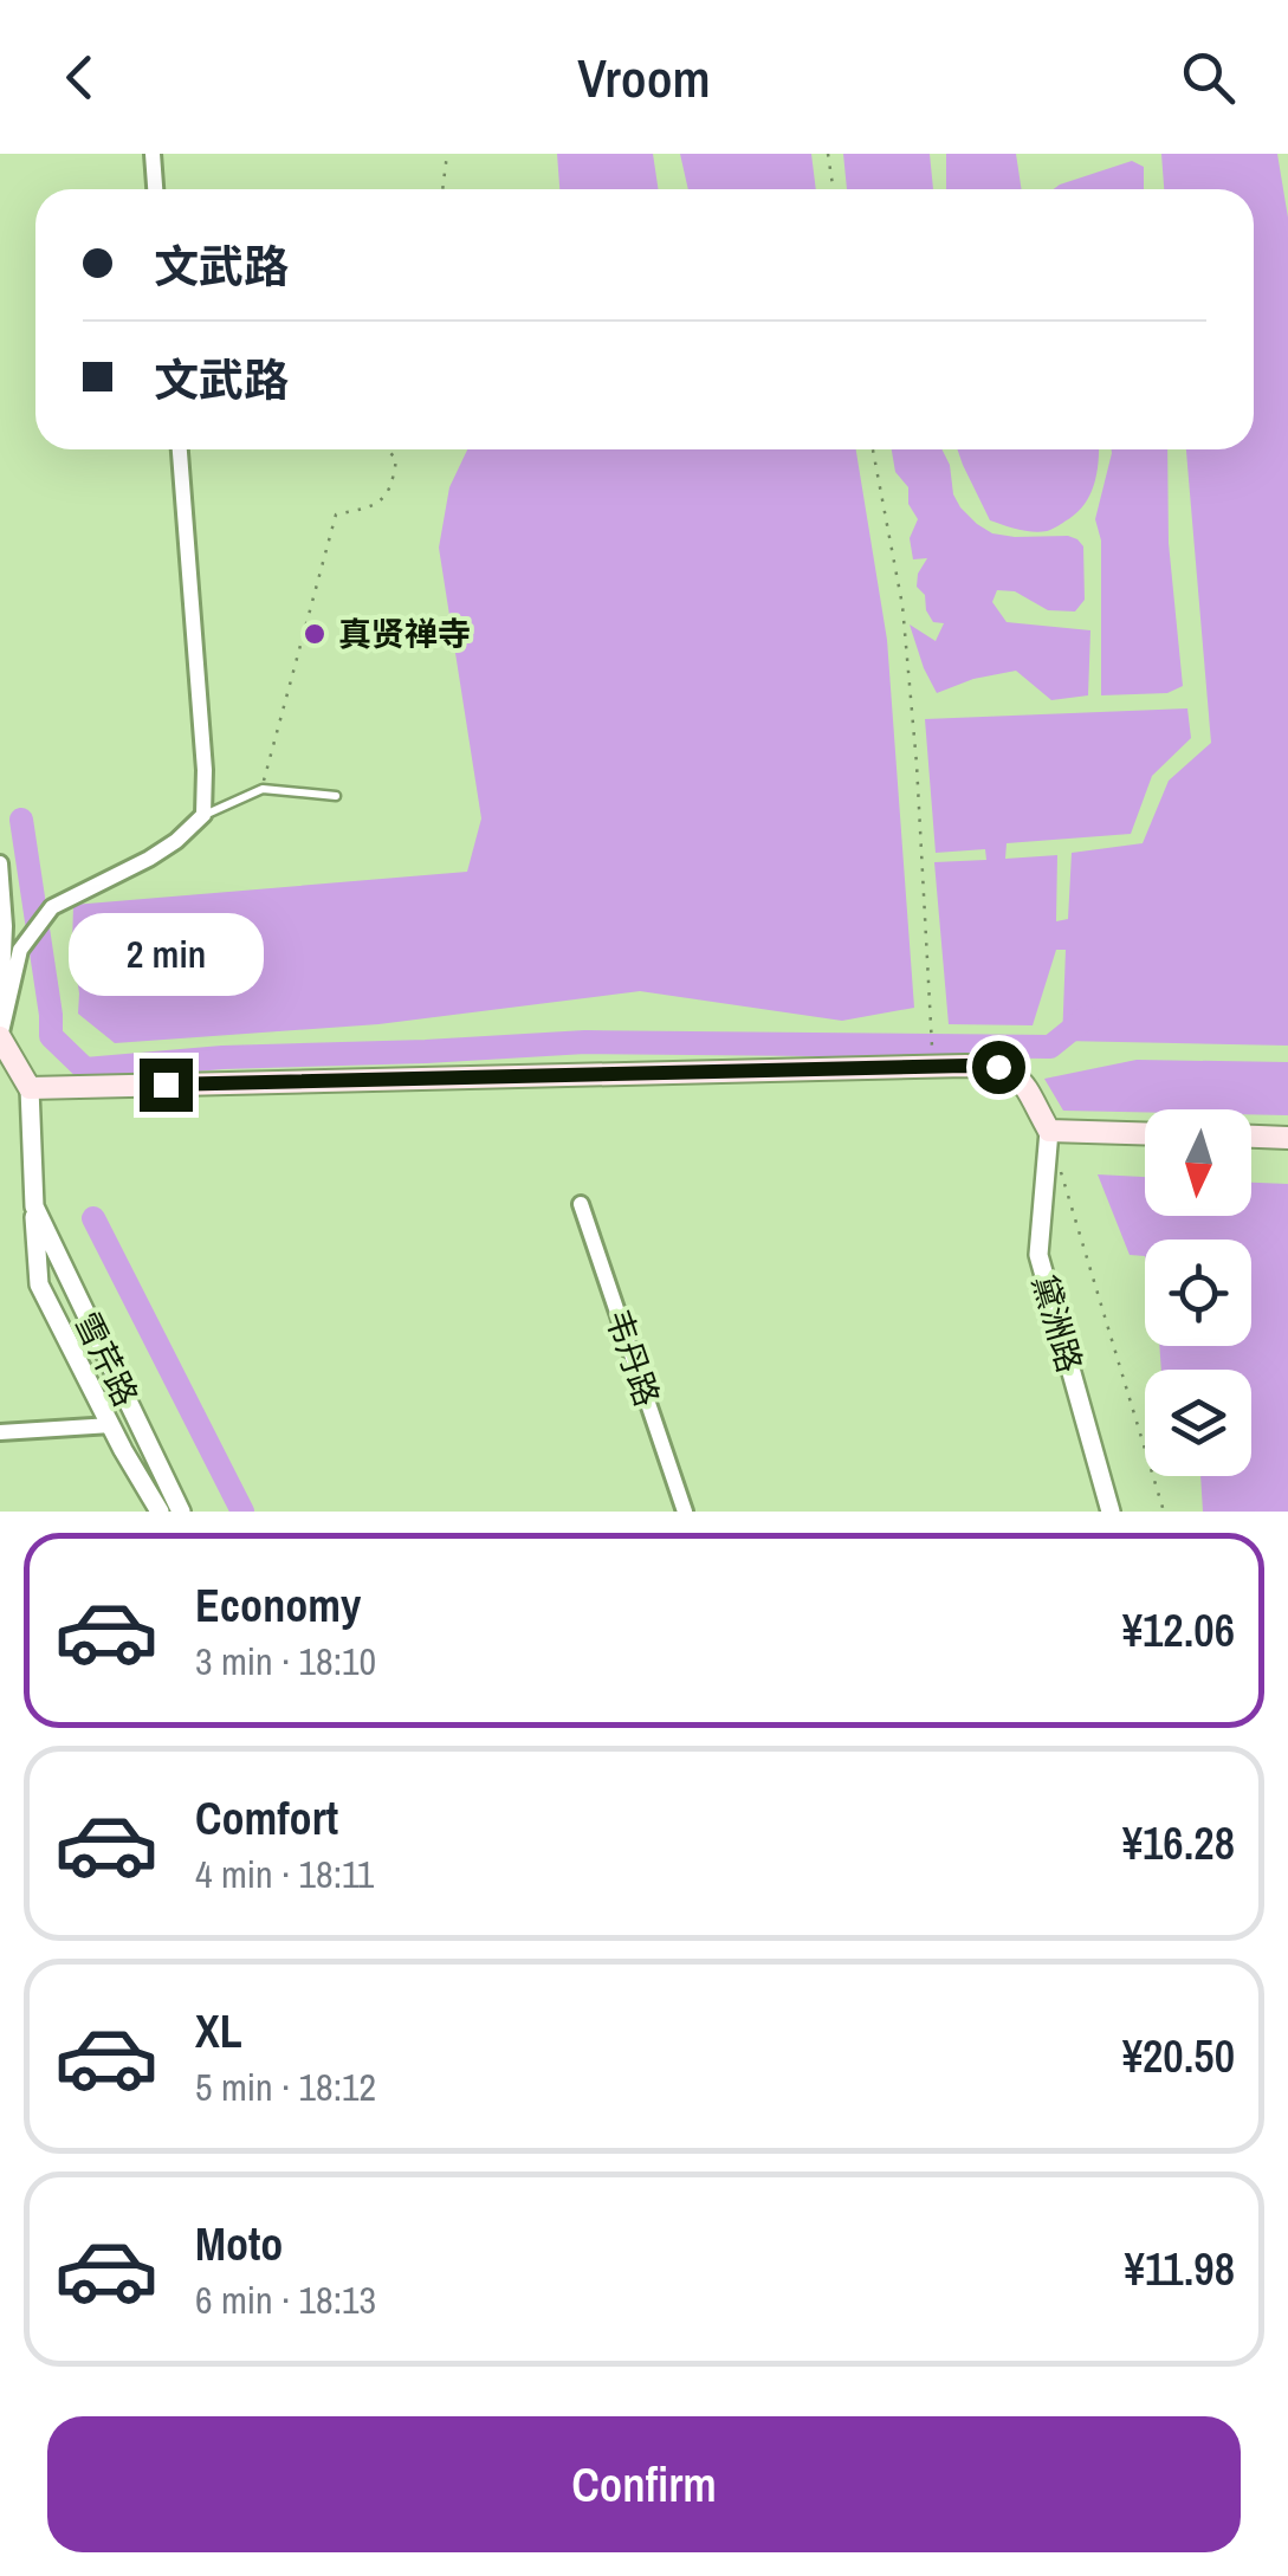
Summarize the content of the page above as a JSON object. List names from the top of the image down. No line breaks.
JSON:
{"streets":{"street":["黛洲路","韦丹路","雪芹路"]},"places":["真贤禅寺"],"north":"bottom","page":{"header":"Vroom","banner":["文武路","文武路"],"bubble":"2 min","list":[{"name":"Economy","note":"3 min · 18:10","value":"¥12.06"},{"name":"Comfort","note":"4 min · 18:11","value":"¥16.28"},{"name":"XL","note":"5 min · 18:12","value":"¥20.50"},{"name":"Moto","note":"6 min · 18:13","value":"¥11.98"}],"buttons":"Confirm"}}
